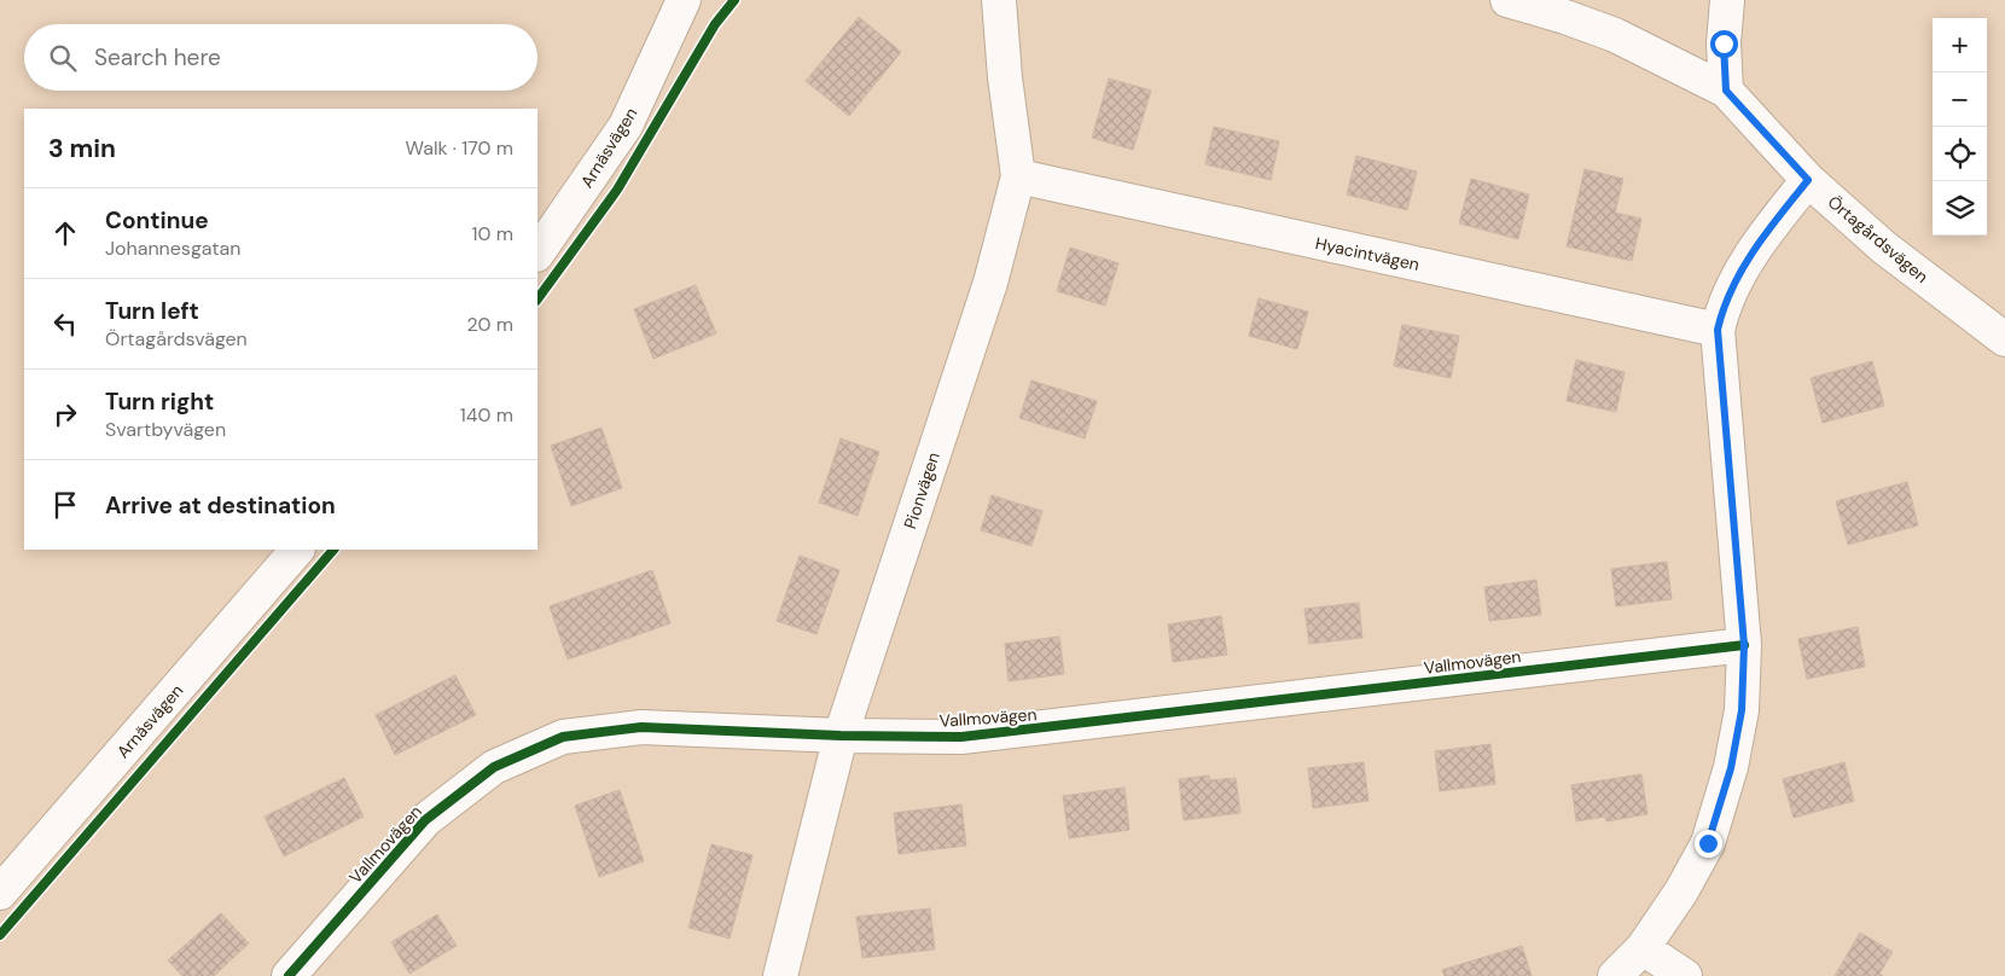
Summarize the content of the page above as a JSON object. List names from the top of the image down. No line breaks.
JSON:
{"streets":{"street":["Arnäsvägen","Örtagårdsvägen","Hyacintvägen","Pionvägen","Vallmovägen"]},"crossings":[["Hyacintvägen","Pionvägen"],["Pionvägen","Vallmovägen"]],"page":{"map_buttons":["+","−"],"search":"Search here","heading":["3 min","Walk · 170 m"],"list":[["Continue","Johannesgatan","10 m"],["Turn left","Örtagårdsvägen","20 m"],["Turn right","Svartbyvägen","140 m"],"Arrive at destination"]}}
